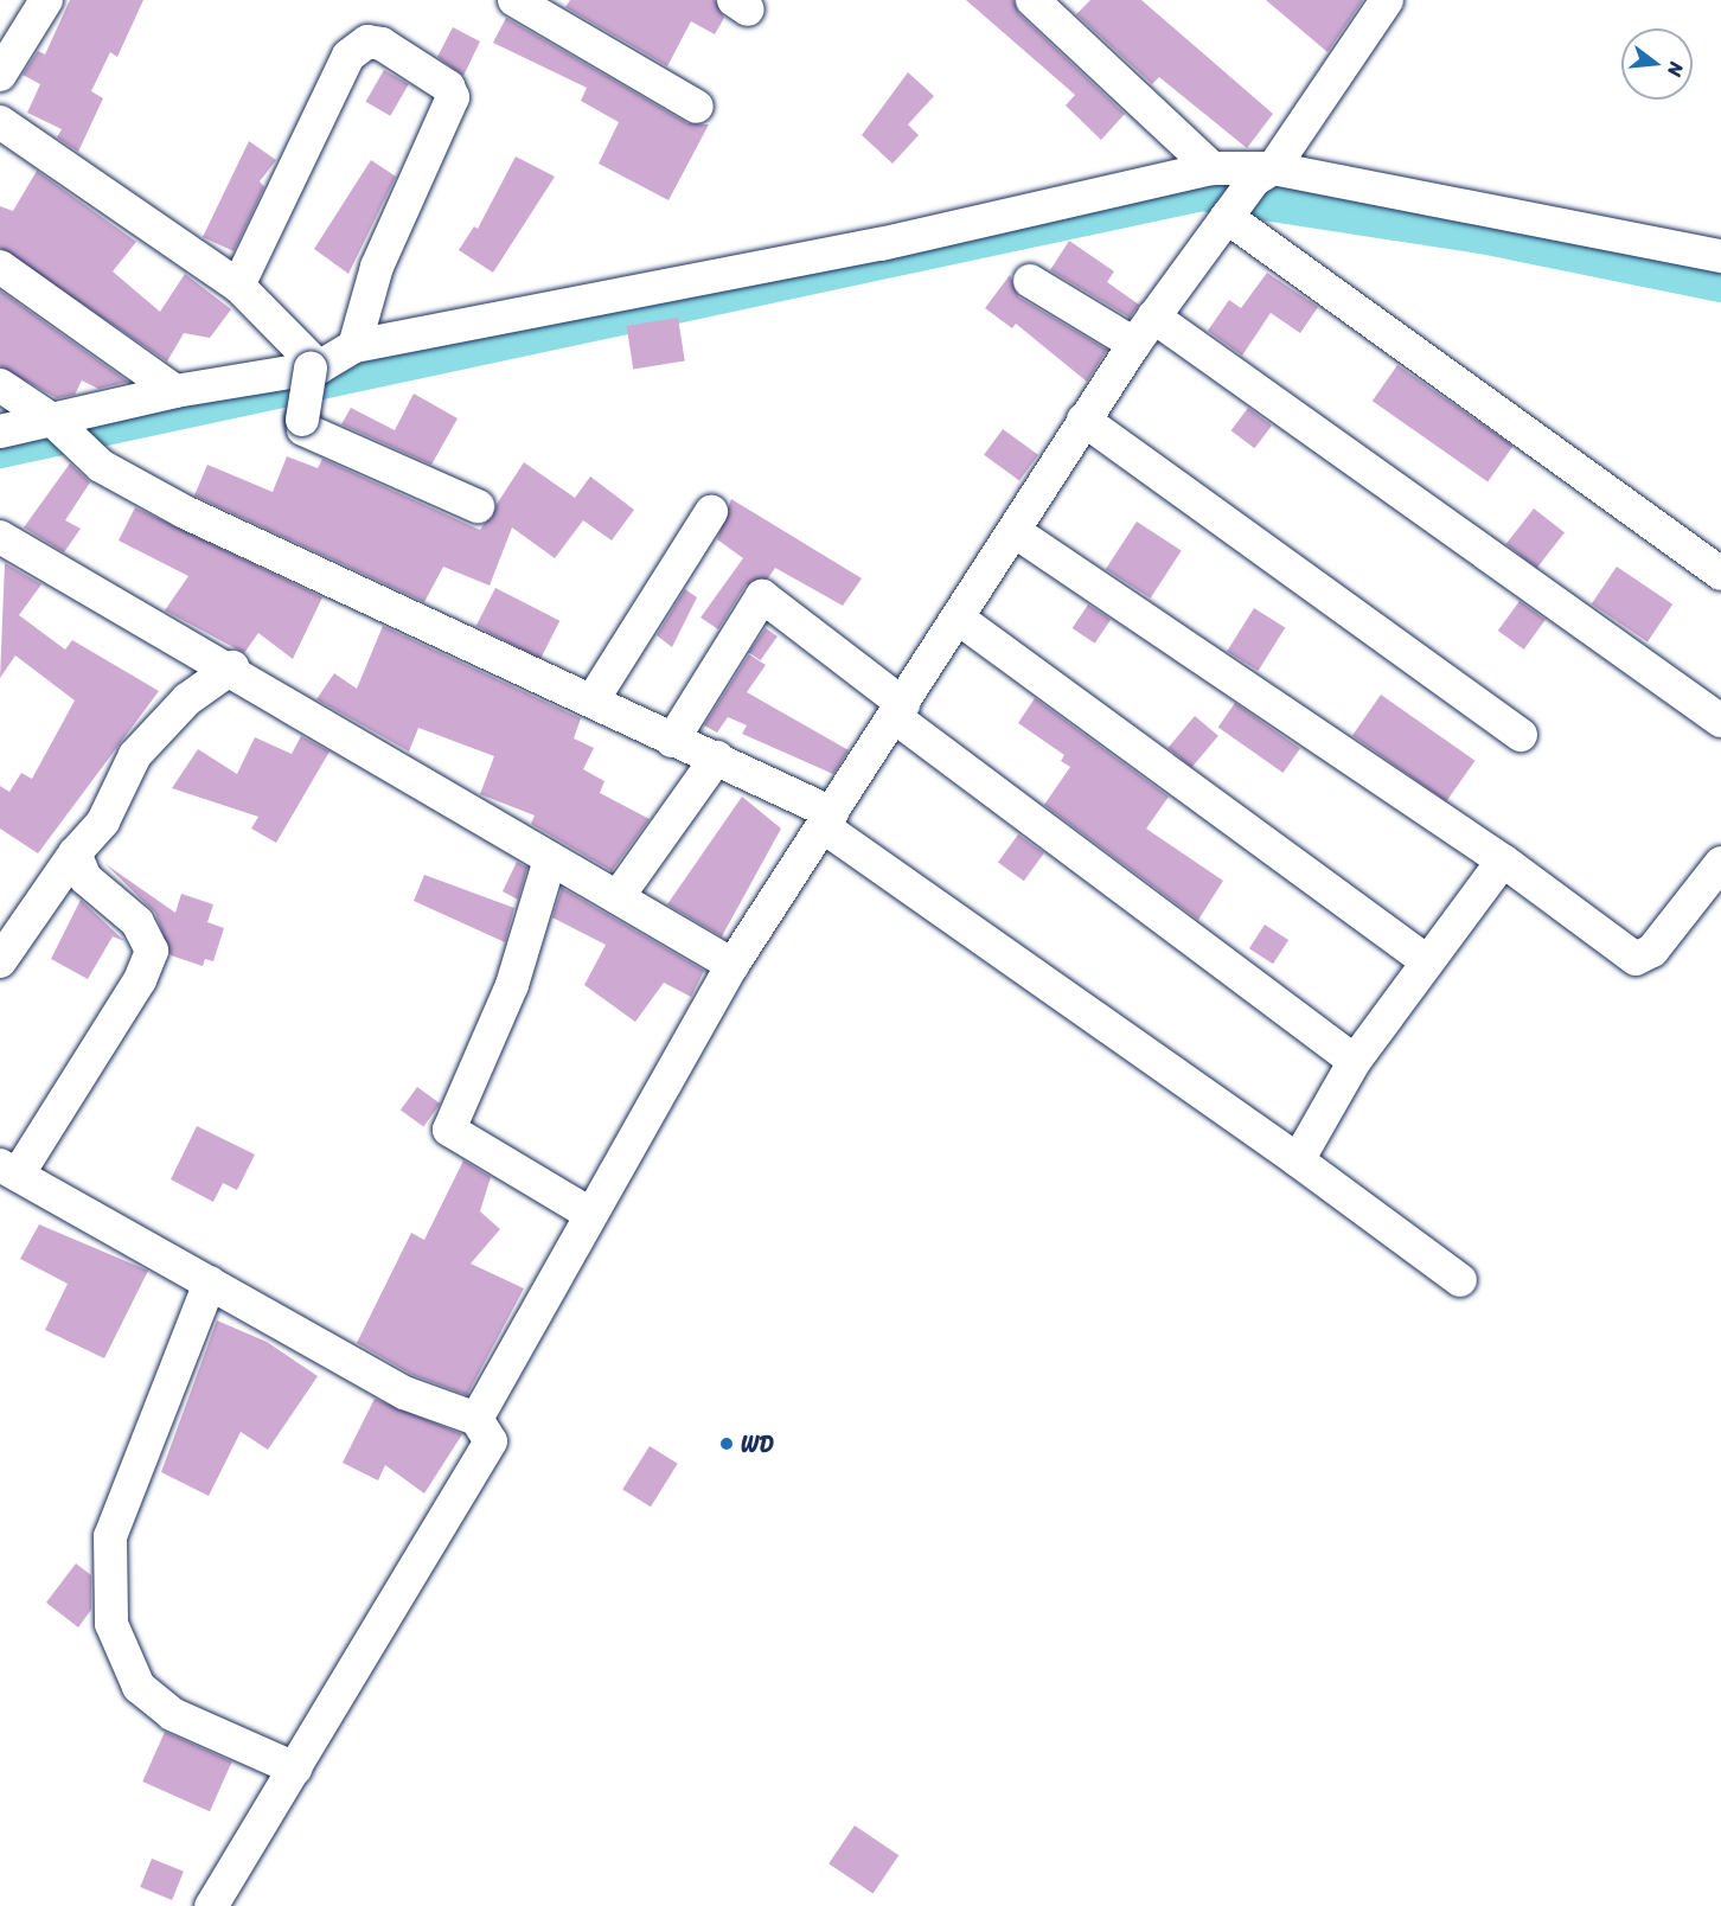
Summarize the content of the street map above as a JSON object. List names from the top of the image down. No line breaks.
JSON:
{"places":["WD"],"north":"right"}
